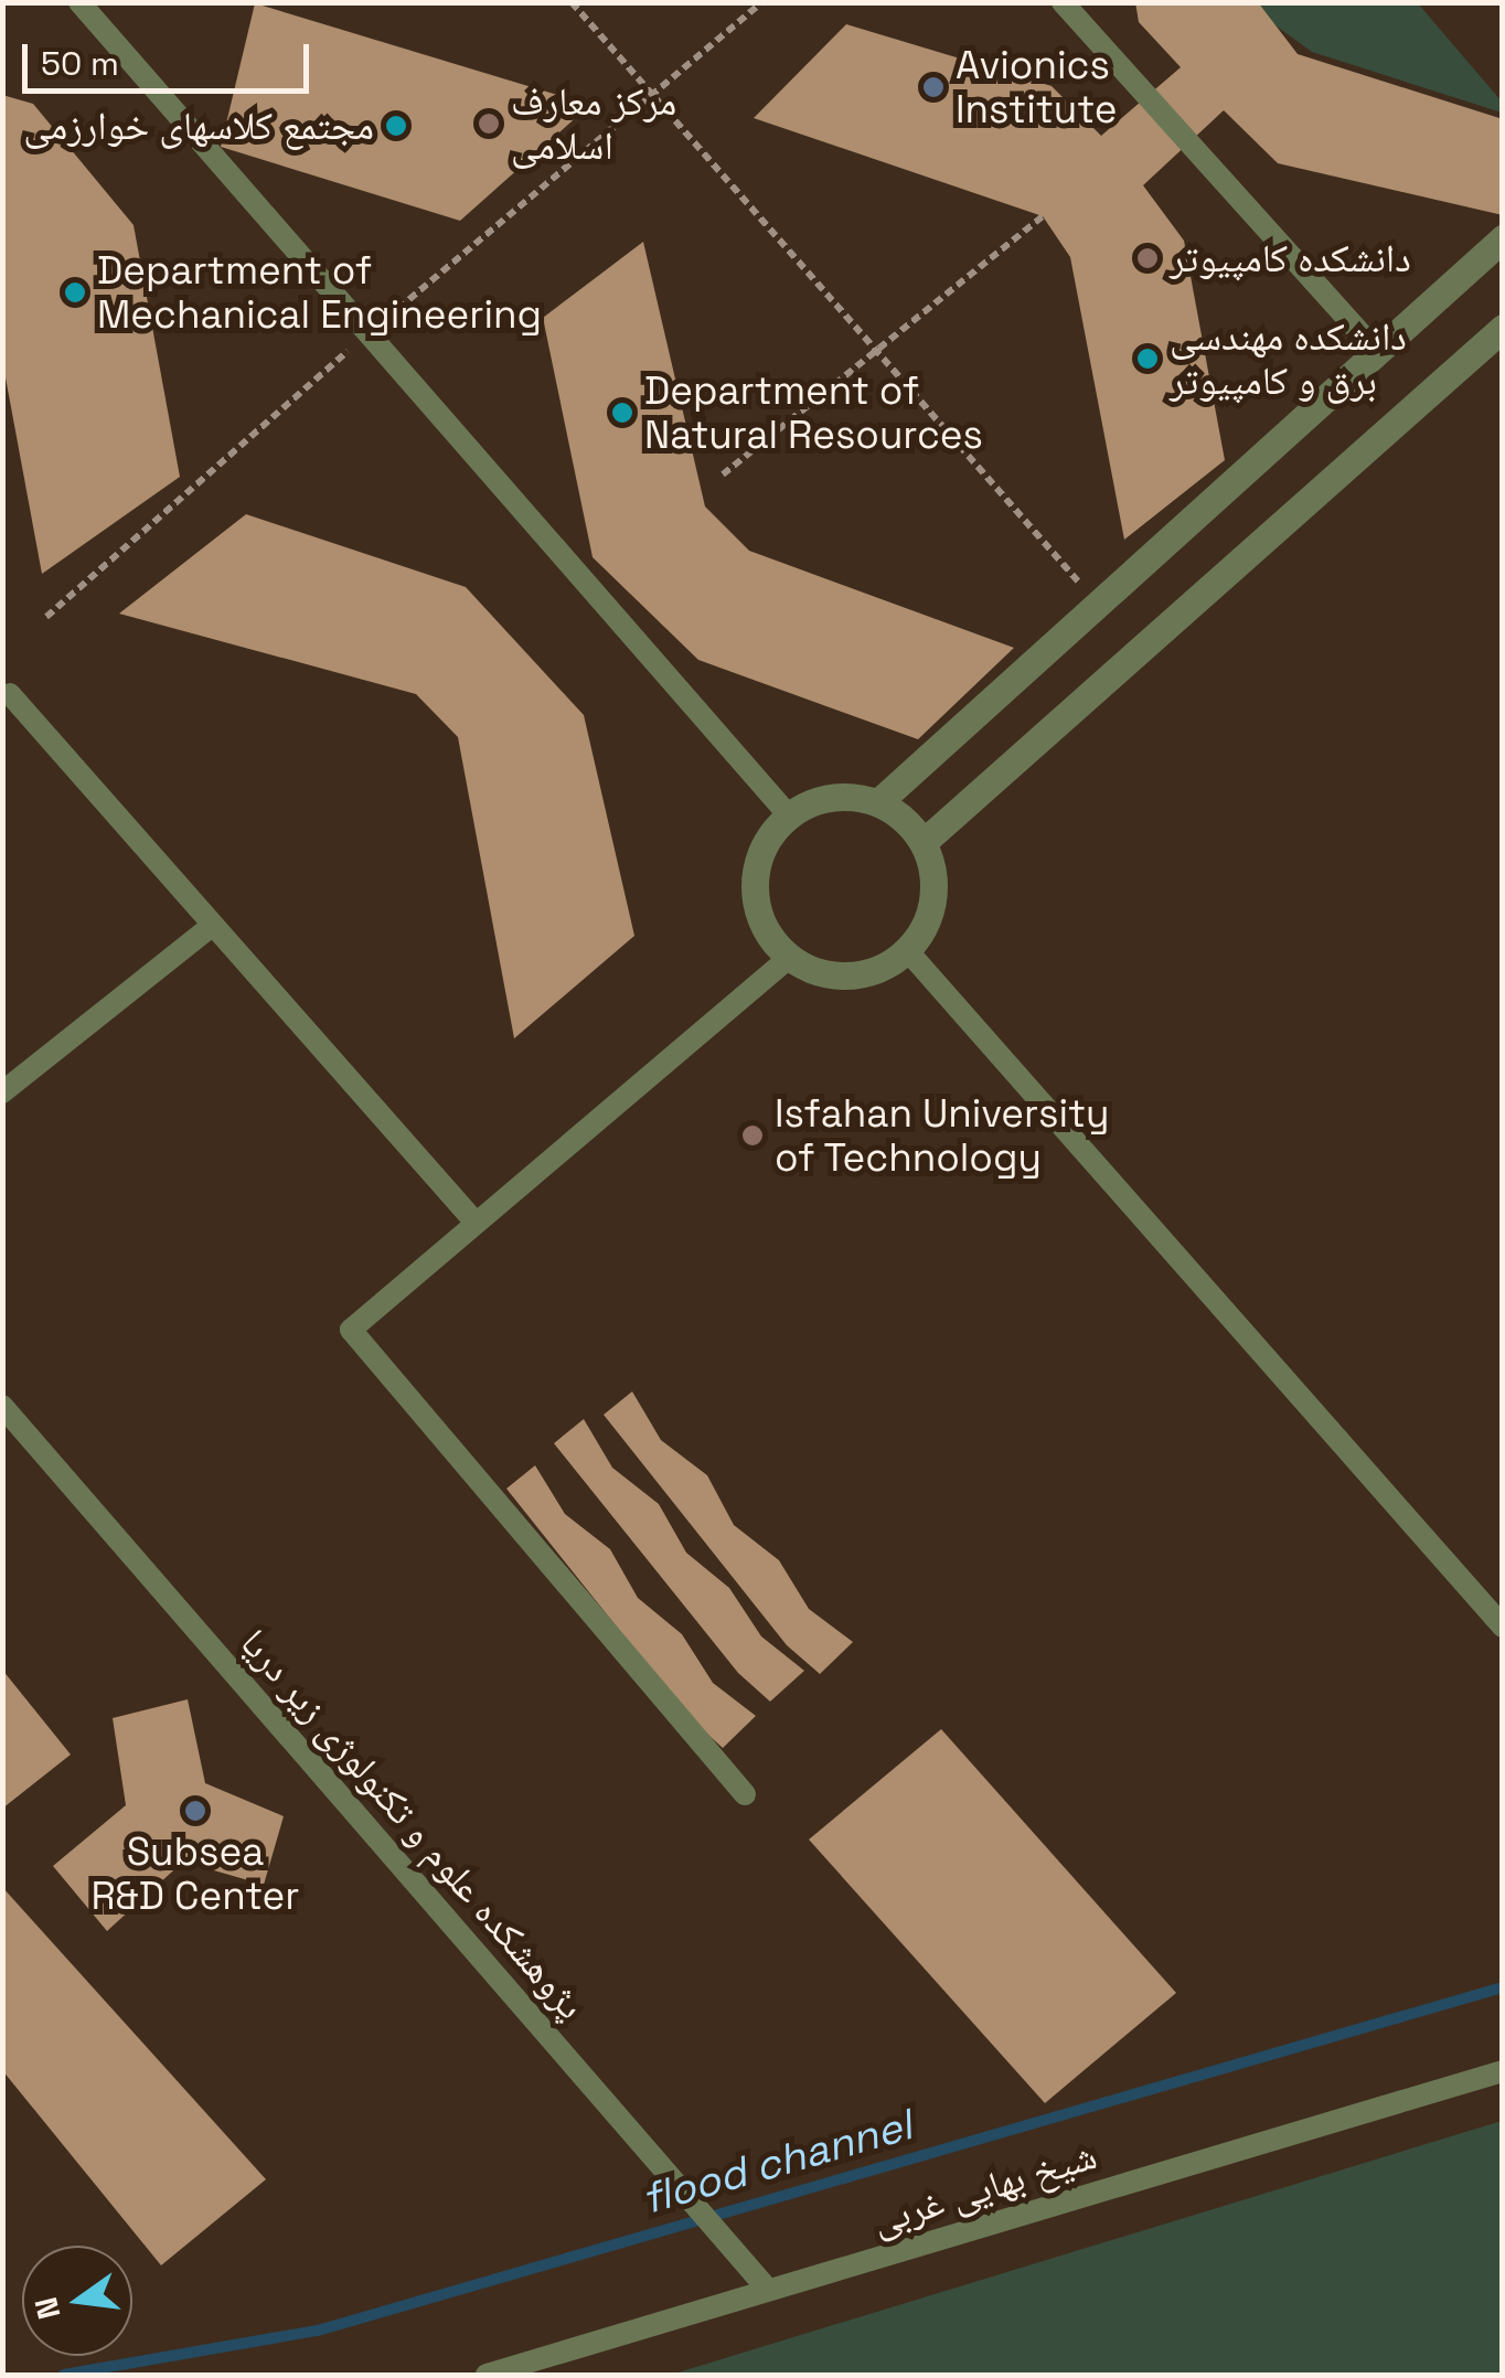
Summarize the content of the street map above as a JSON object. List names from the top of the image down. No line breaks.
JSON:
{"streets":{"lane":["پژوهشکده علوم و تکنولوژی زیر دریا","شیخ بهایی غربی"]},"crossings":[["پژوهشکده علوم و تکنولوژی زیر دریا","شیخ بهایی غربی"]],"water":["flood channel"],"places":["Avionics Institute","مرکز معارف اسلامی","مجتمع کلاسهای خوارزمی","دانشکده کامپیوتر","Department of Mechanical Engineering","دانشکده مهندسی برق و کامپیوتر","Department of Natural Resources","Isfahan University of Technology","Subsea R&D Center"],"scale_bar":"50 m","north":"left"}
